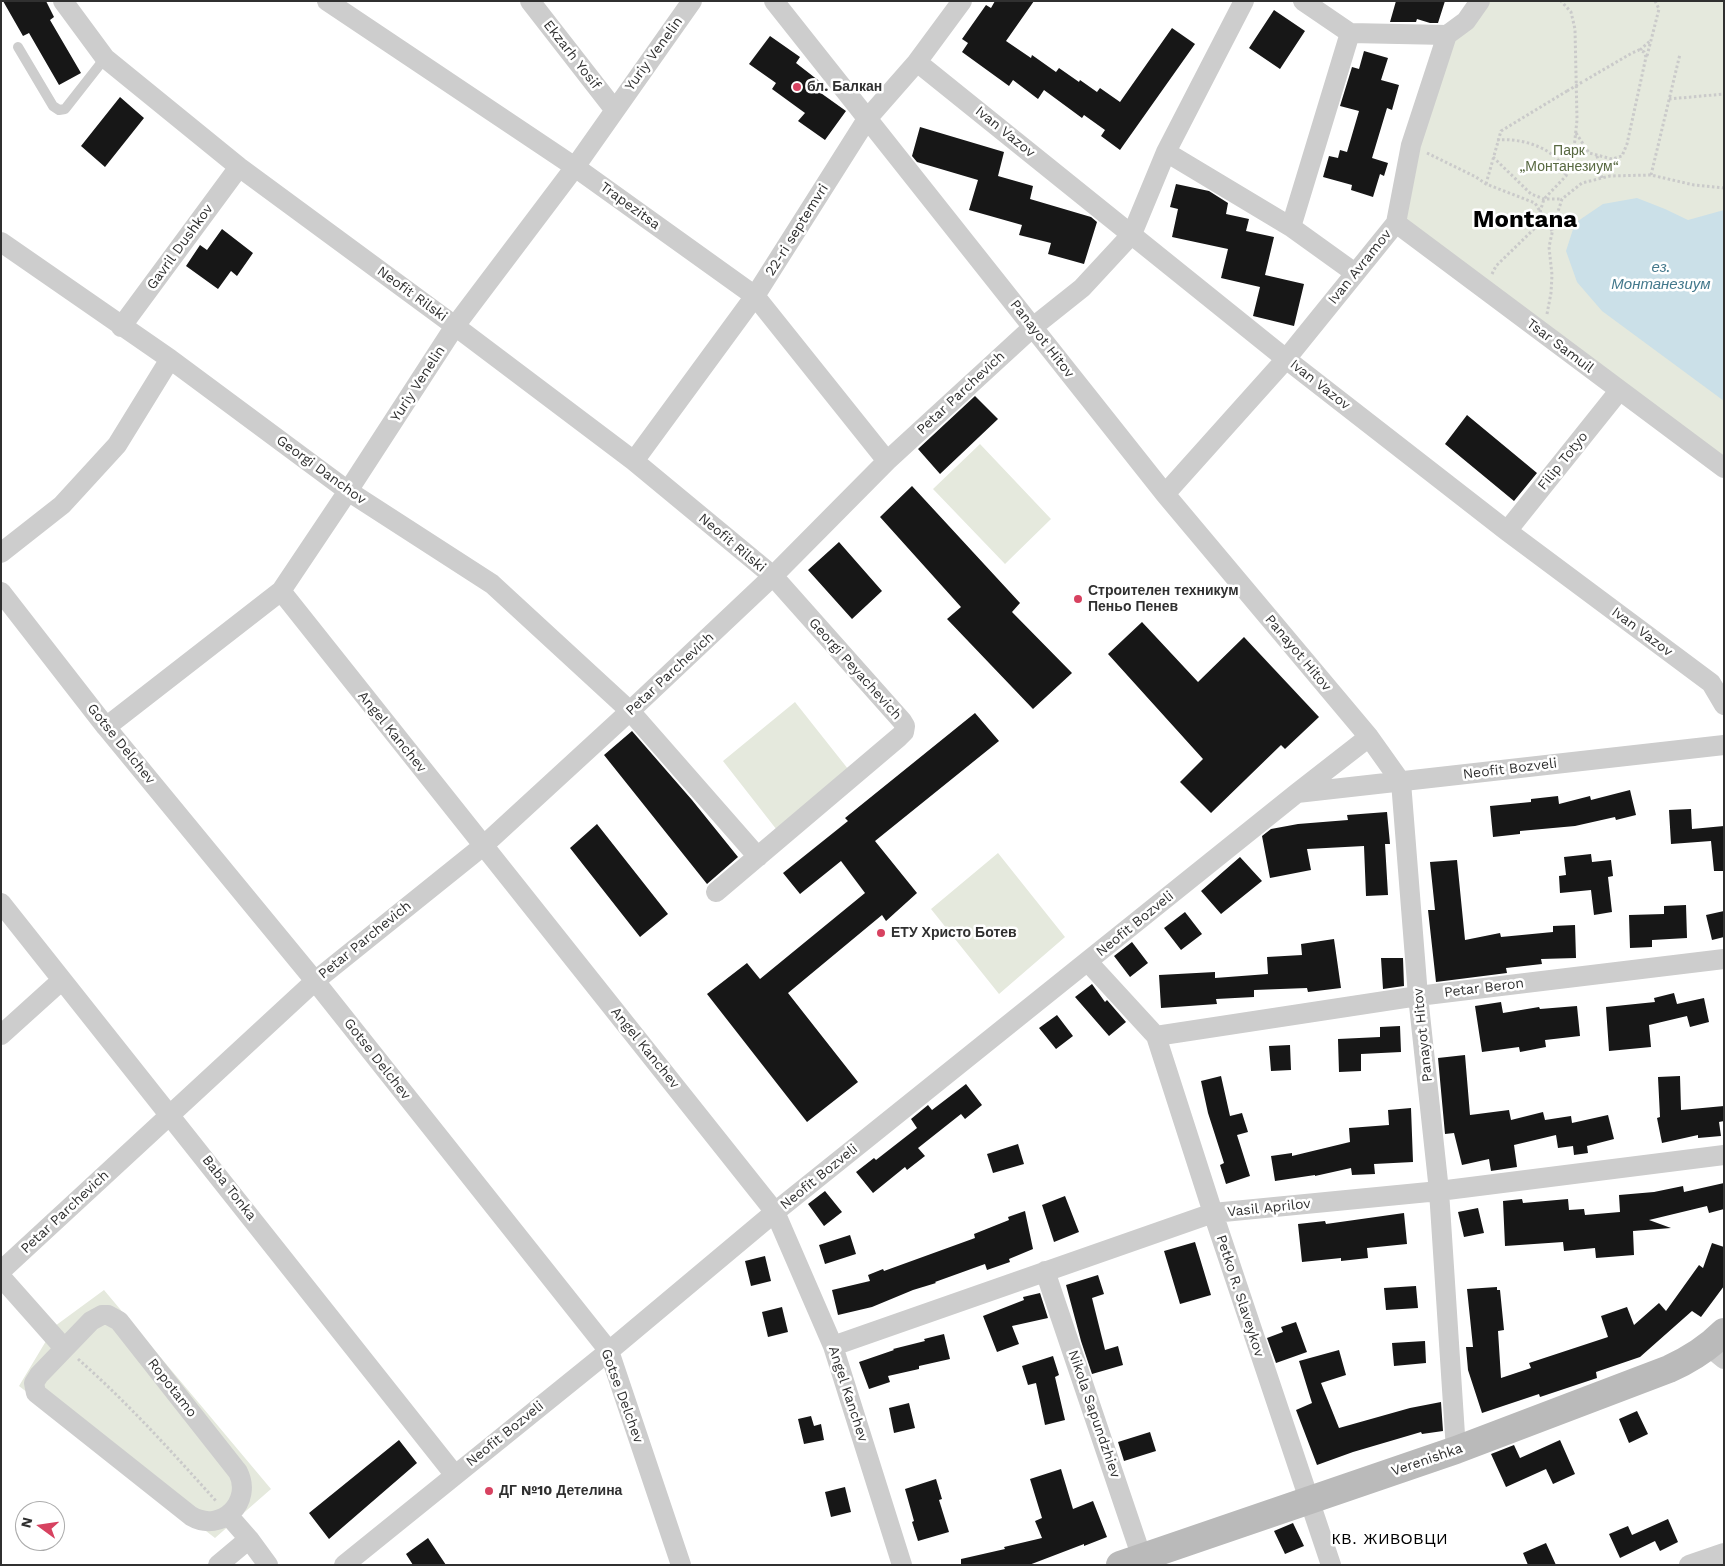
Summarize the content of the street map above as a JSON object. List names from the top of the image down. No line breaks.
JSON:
{"streets":{"main road":["Verenishka"],"street":["Yuriy Venelin","Ekzarh Yosif","Ivan Vazov","Trapezitsa","22-ri septemvri","Gavril Dushkov","Ivan Avramov","Neofit Rilski","Panayot Hitov","Tsar Samuil","Petar Parchevich","Filip Totyo","Georgi Danchov","Georgi Peyachevich","Angel Kanchev","Gotse Delchev","Neofit Bozveli","Petar Beron","Baba Tonka","Vasil Aprilov","Petko R. Slaveykov","Ropotamo","Nikola Sapundzhiev"]},"crossings":[["Yuriy Venelin","Ekzarh Yosif"],["Yuriy Venelin","Trapezitsa"],["Yuriy Venelin","Neofit Rilski"],["Yuriy Venelin","Georgi Danchov"],["Yuriy Venelin","Angel Kanchev"],["Yuriy Venelin","Gotse Delchev"],["Ivan Vazov","22-ri septemvri"],["Ivan Vazov","Ivan Avramov"],["Ivan Vazov","Petar Parchevich"],["Ivan Vazov","Filip Totyo"],["Trapezitsa","22-ri septemvri"],["Trapezitsa","Petar Parchevich"],["22-ri septemvri","Neofit Rilski"],["22-ri septemvri","Panayot Hitov"],["Gavril Dushkov","Neofit Rilski"],["Gavril Dushkov","Georgi Danchov"],["Ivan Avramov","Panayot Hitov"],["Ivan Avramov","Tsar Samuil"],["Neofit Rilski","Petar Parchevich"],["Neofit Rilski","Georgi Peyachevich"],["Panayot Hitov","Petar Parchevich"],["Panayot Hitov","Neofit Bozveli"],["Panayot Hitov","Petar Beron"],["Panayot Hitov","Vasil Aprilov"],["Panayot Hitov","Verenishka"],["Tsar Samuil","Filip Totyo"],["Petar Parchevich","Georgi Danchov"],["Petar Parchevich","Georgi Peyachevich"],["Petar Parchevich","Angel Kanchev"],["Petar Parchevich","Gotse Delchev"],["Petar Parchevich","Baba Tonka"],["Angel Kanchev","Neofit Bozveli"],["Angel Kanchev","Vasil Aprilov"],["Gotse Delchev","Neofit Bozveli"],["Neofit Bozveli","Baba Tonka"],["Neofit Bozveli","Petko R. Slaveykov"],["Petar Beron","Petko R. Slaveykov"],["Vasil Aprilov","Petko R. Slaveykov"],["Vasil Aprilov","Nikola Sapundzhiev"],["Petko R. Slaveykov","Verenishka"],["Nikola Sapundzhiev","Verenishka"]],"districts":["Montana","КВ. ЖИВОВЦИ"],"water":["ез. Монтанезиум"],"parks":["Парк „Монтанезиум“"],"places":["бл. Балкан","Строителен техникум Пеньо Пенев","ЕТУ Христо Ботев","ДГ №10 Детелина"],"north":"left"}
